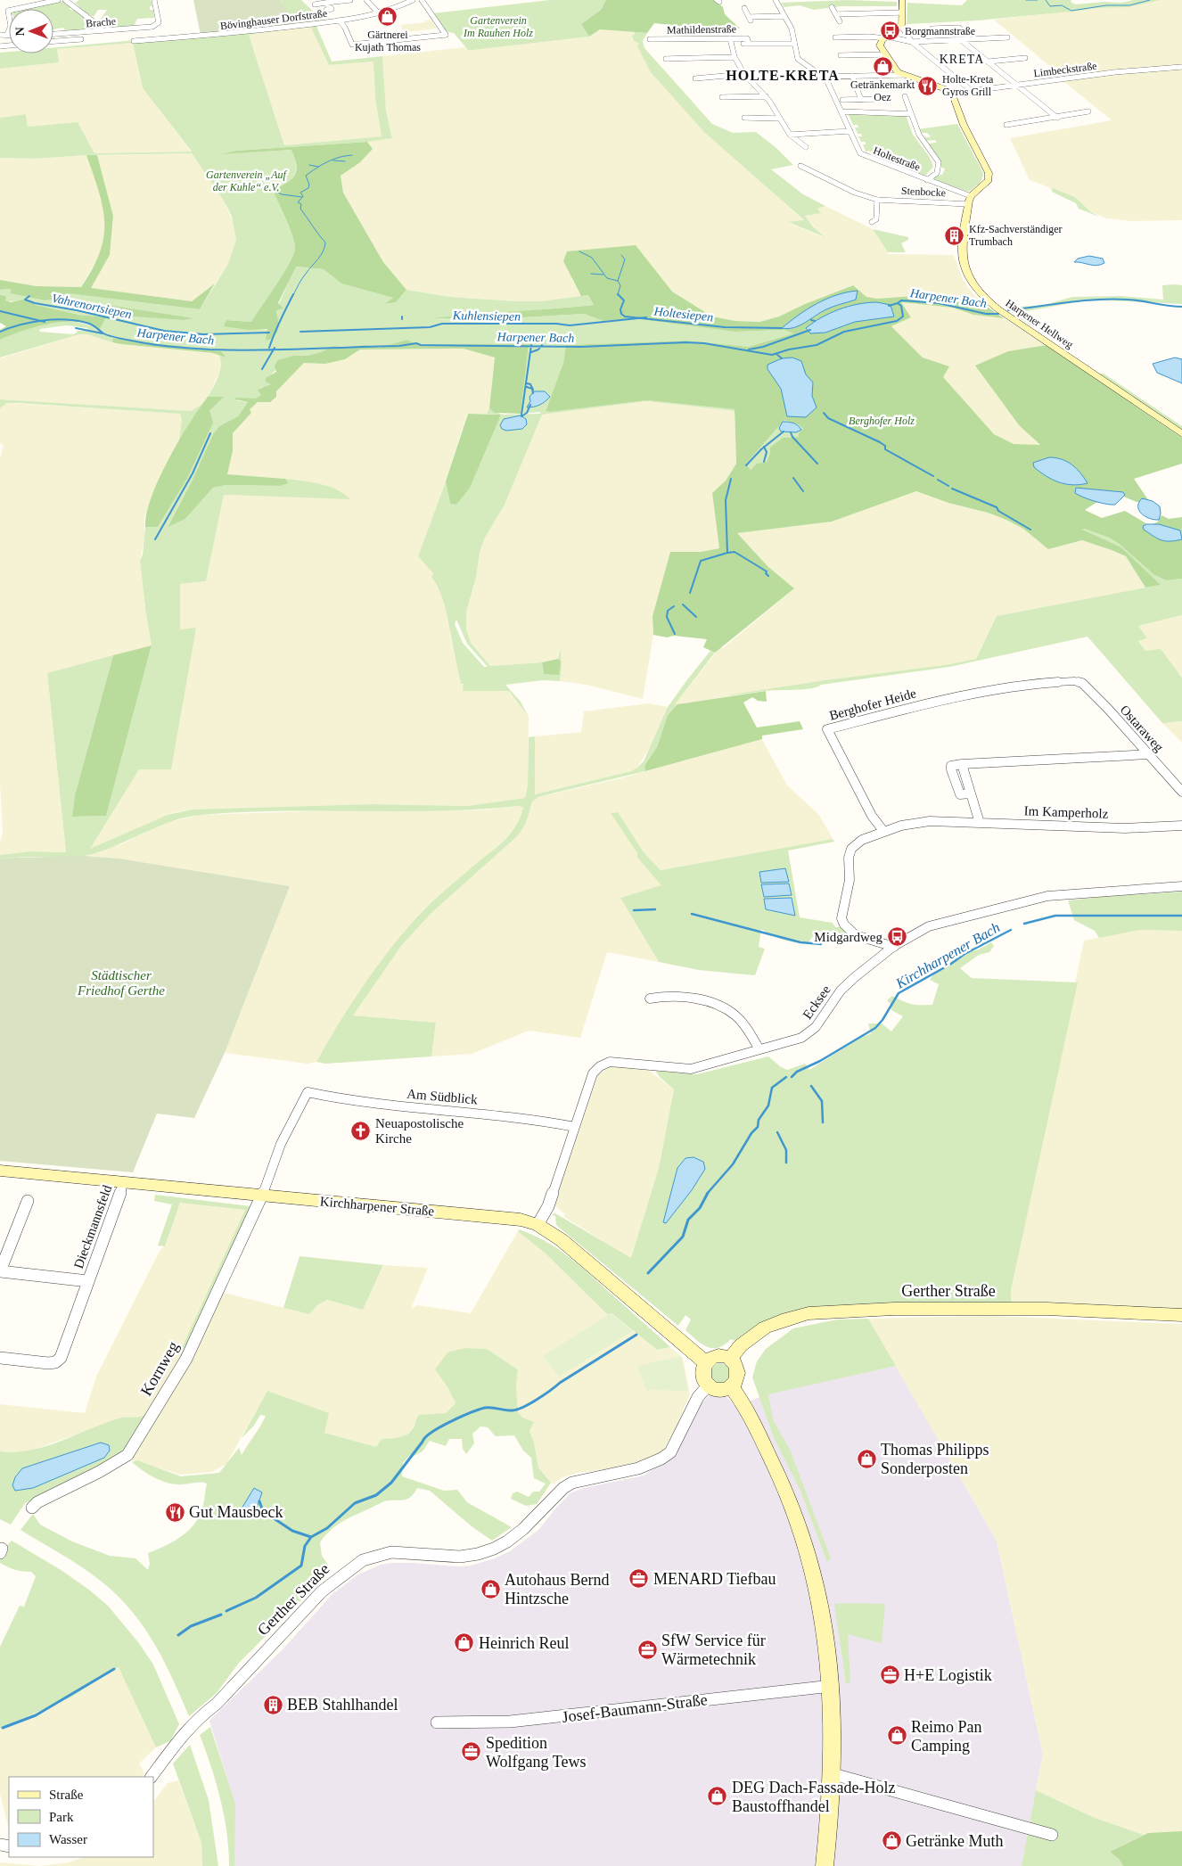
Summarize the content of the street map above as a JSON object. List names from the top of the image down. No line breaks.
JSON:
{"streets":{"street":["Bövinghauser Dorfstraße","Brache","Mathildenstraße","Limbeckstraße","Holtestraße","Stenbocke","Harpener Hellweg","Berghofer Heide","Ostaraweg","Im Kamperholz","Ecksee","Am Südblick","Kirchharpener Straße","Dieckmannsfeld","Gerther Straße","Kornweg","Josef-Baumann-Straße"]},"crossings":[["Limbeckstraße","Harpener Hellweg"],["Holtestraße","Harpener Hellweg"],["Stenbocke","Harpener Hellweg"],["Berghofer Heide","Ostaraweg"],["Ecksee","Am Südblick"],["Ecksee","Kirchharpener Straße"],["Am Südblick","Kornweg"],["Kirchharpener Straße","Dieckmannsfeld"],["Kirchharpener Straße","Gerther Straße"],["Kirchharpener Straße","Kornweg"]],"districts":["KRETA","HOLTE-KRETA"],"water":["Harpener Bach","Vahrenortsiepen","Holtesiepen","Kuhlensiepen","Kirchharpener Bach"],"parks":["Gartenverein Im Rauhen Holz","Gartenverein „Auf der Kuhle“ e.V.","Berghofer Holz","Städtischer Friedhof Gerthe"],"places":{"shop":["Gärtnerei Kujath Thomas","Getränkemarkt Oez","Thomas Philipps Sonderposten","Autohaus Bernd Hintzsche","Heinrich Reul","Reimo Pan Camping","DEG Dach-Fassade-Holz Baustoffhandel","Getränke Muth"],"bus stop":["Borgmannstraße","Midgardweg"],"restaurant":["Holte-Kreta Gyros Grill","Gut Mausbeck"],"building":["Kfz-Sachverständiger Trumbach","BEB Stahlhandel"],"church":["Neuapostolische Kirche"],"office":["MENARD Tiefbau","SfW Service für Wärmetechnik","H+E Logistik","Spedition Wolfgang Tews"]},"legend":["Straße","Park","Wasser"],"north":"left"}
